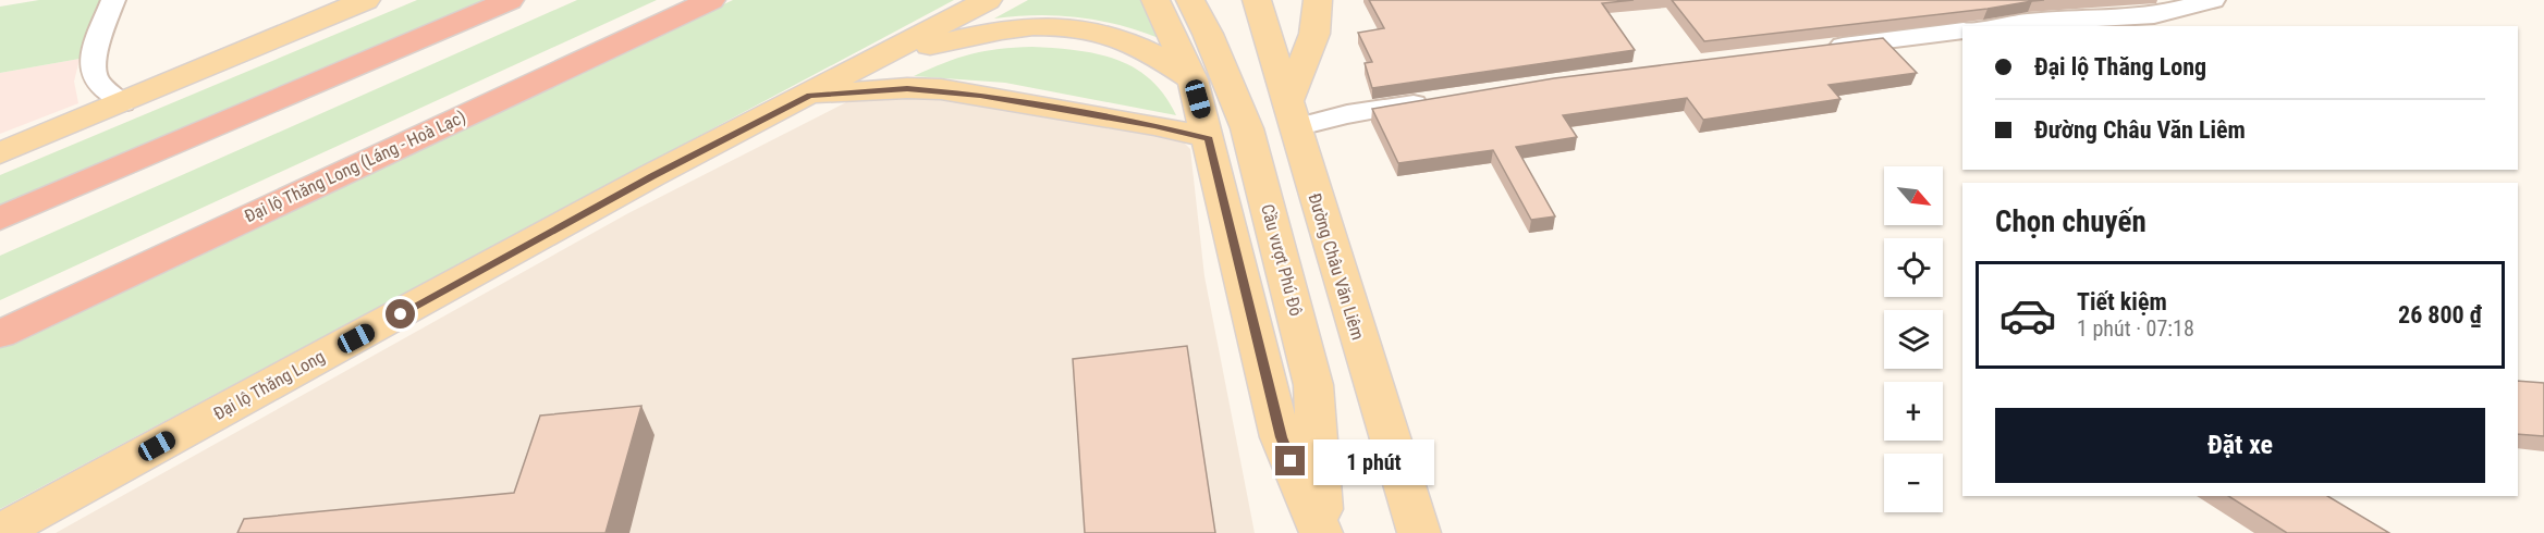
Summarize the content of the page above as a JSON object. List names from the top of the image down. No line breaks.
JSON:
{"streets":{"highway":["Đại lộ Thăng Long (Láng - Hoà Lạc)"],"main road":["Cầu vượt Phú Đô","Đường Châu Văn Liêm","Đại lộ Thăng Long"]},"north":"bottom right","page":{"banner":["Đại lộ Thăng Long","Đường Châu Văn Liêm"],"map_buttons":["+","−"],"heading":"Chọn chuyến","list":[{"name":"Tiết kiệm","note":"1 phút · 07:18","value":"26 800 ₫"}],"buttons":"Đặt xe","bubble":"1 phút"}}
